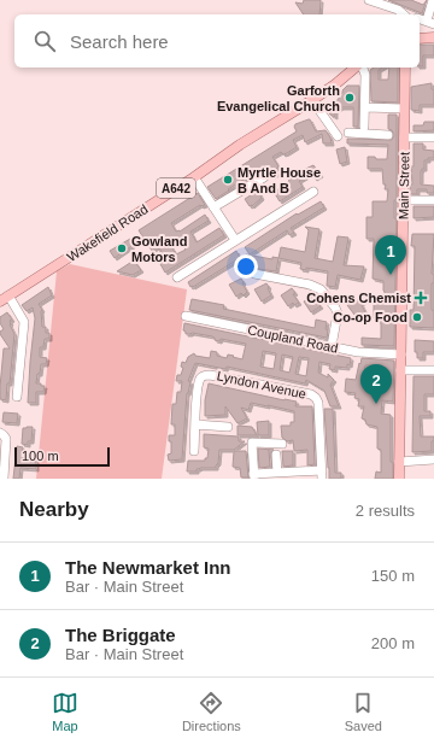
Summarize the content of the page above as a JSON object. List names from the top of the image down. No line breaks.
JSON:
{"streets":{"main road":["Main Street","A642","Wakefield Road"],"street":["Coupland Road","Lyndon Avenue"]},"crossings":[["Main Street","Coupland Road"]],"places":{"other":["Garforth Evangelical Church","Myrtle House B And B","Gowland Motors","Co-op Food"],"health":["Cohens Chemist"]},"scale_bar":"100 m","page":{"search":"Search here","pins":["1","2"],"scale":"100 m","heading":["Nearby","2 results"],"list":[{"mark":"1","name":"The Newmarket Inn","note":"Bar · Main Street","value":"150 m"},{"mark":"2","name":"The Briggate","note":"Bar · Main Street","value":"200 m"}],"nav":["Map","Directions","Saved"]}}
